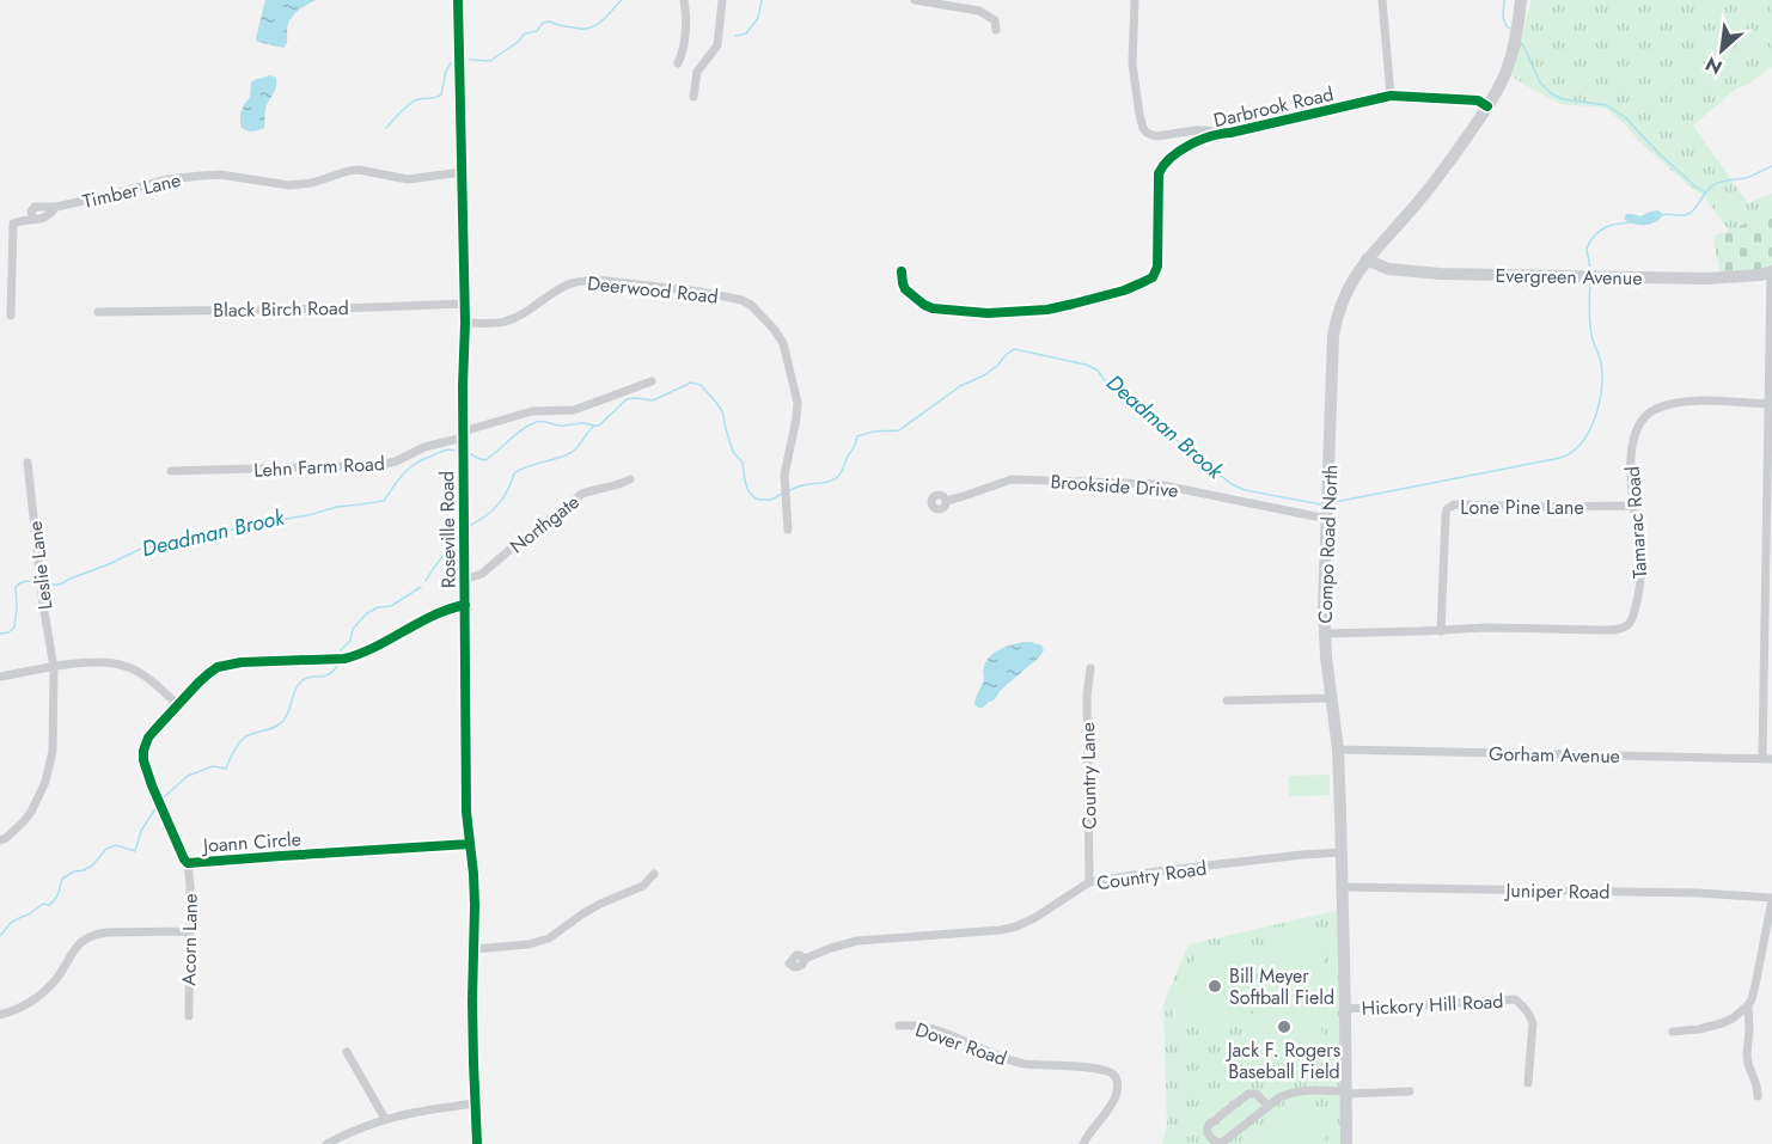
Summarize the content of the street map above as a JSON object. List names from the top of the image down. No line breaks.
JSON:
{"streets":{"main road":["Evergreen Avenue","Roseville Road","Compo Road North"],"street":["Darbrook Road","Timber Lane","Deerwood Road","Black Birch Road","Lehn Farm Road","Brookside Drive","Lone Pine Lane","Tamarac Road","Northgate","Leslie Lane","Gorham Avenue","Country Lane","Joann Circle","Country Road","Juniper Road","Acorn Lane","Hickory Hill Road","Dover Road"]},"crossings":[["Darbrook Road","Compo Road North"],["Timber Lane","Roseville Road"],["Evergreen Avenue","Compo Road North"],["Deerwood Road","Roseville Road"],["Black Birch Road","Roseville Road"],["Lehn Farm Road","Roseville Road"],["Brookside Drive","Compo Road North"],["Lone Pine Lane","Tamarac Road"],["Tamarac Road","Compo Road North"],["Northgate","Roseville Road"],["Roseville Road","Joann Circle"],["Compo Road North","Gorham Avenue"],["Compo Road North","Country Road"],["Compo Road North","Juniper Road"],["Compo Road North","Hickory Hill Road"],["Country Lane","Country Road"],["Joann Circle","Acorn Lane"]],"water":["Deadman Brook"],"places":["Bill Meyer Softball Field","Jack F. Rogers Baseball Field"],"north":"bottom left"}
